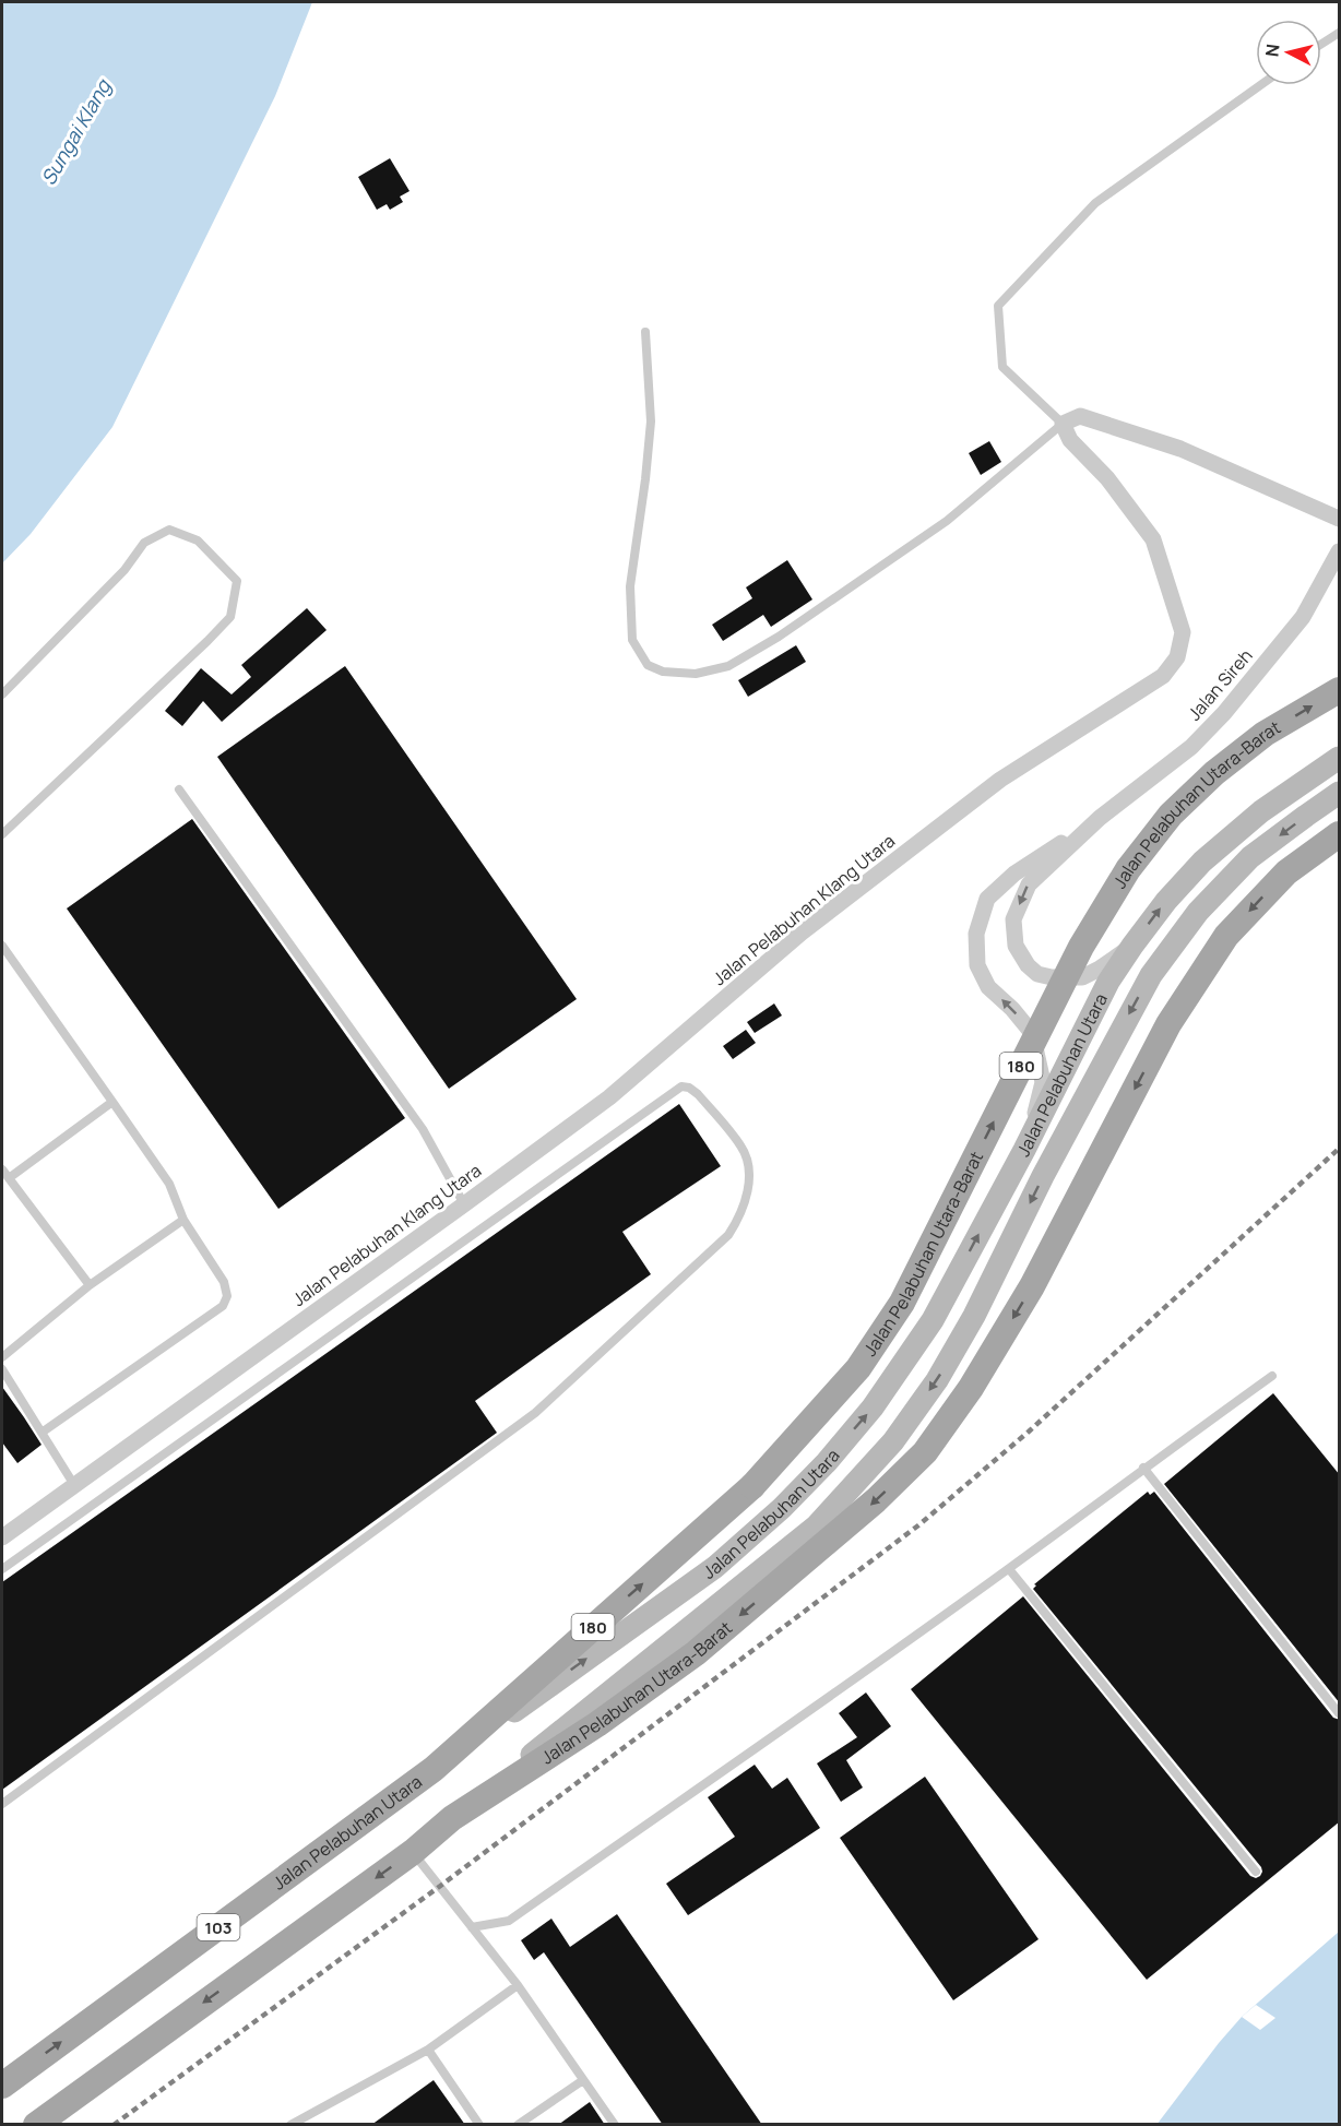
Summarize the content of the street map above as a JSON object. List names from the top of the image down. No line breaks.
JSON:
{"streets":{"main road":["Jalan Pelabuhan Utara-Barat","180","Jalan Pelabuhan Utara","103"],"street":["Jalan Sireh","Jalan Pelabuhan Klang Utara"]},"crossings":[["Jalan Pelabuhan Utara-Barat","Jalan Pelabuhan Utara"]],"water":["Sungai Klang"],"north":"left"}
